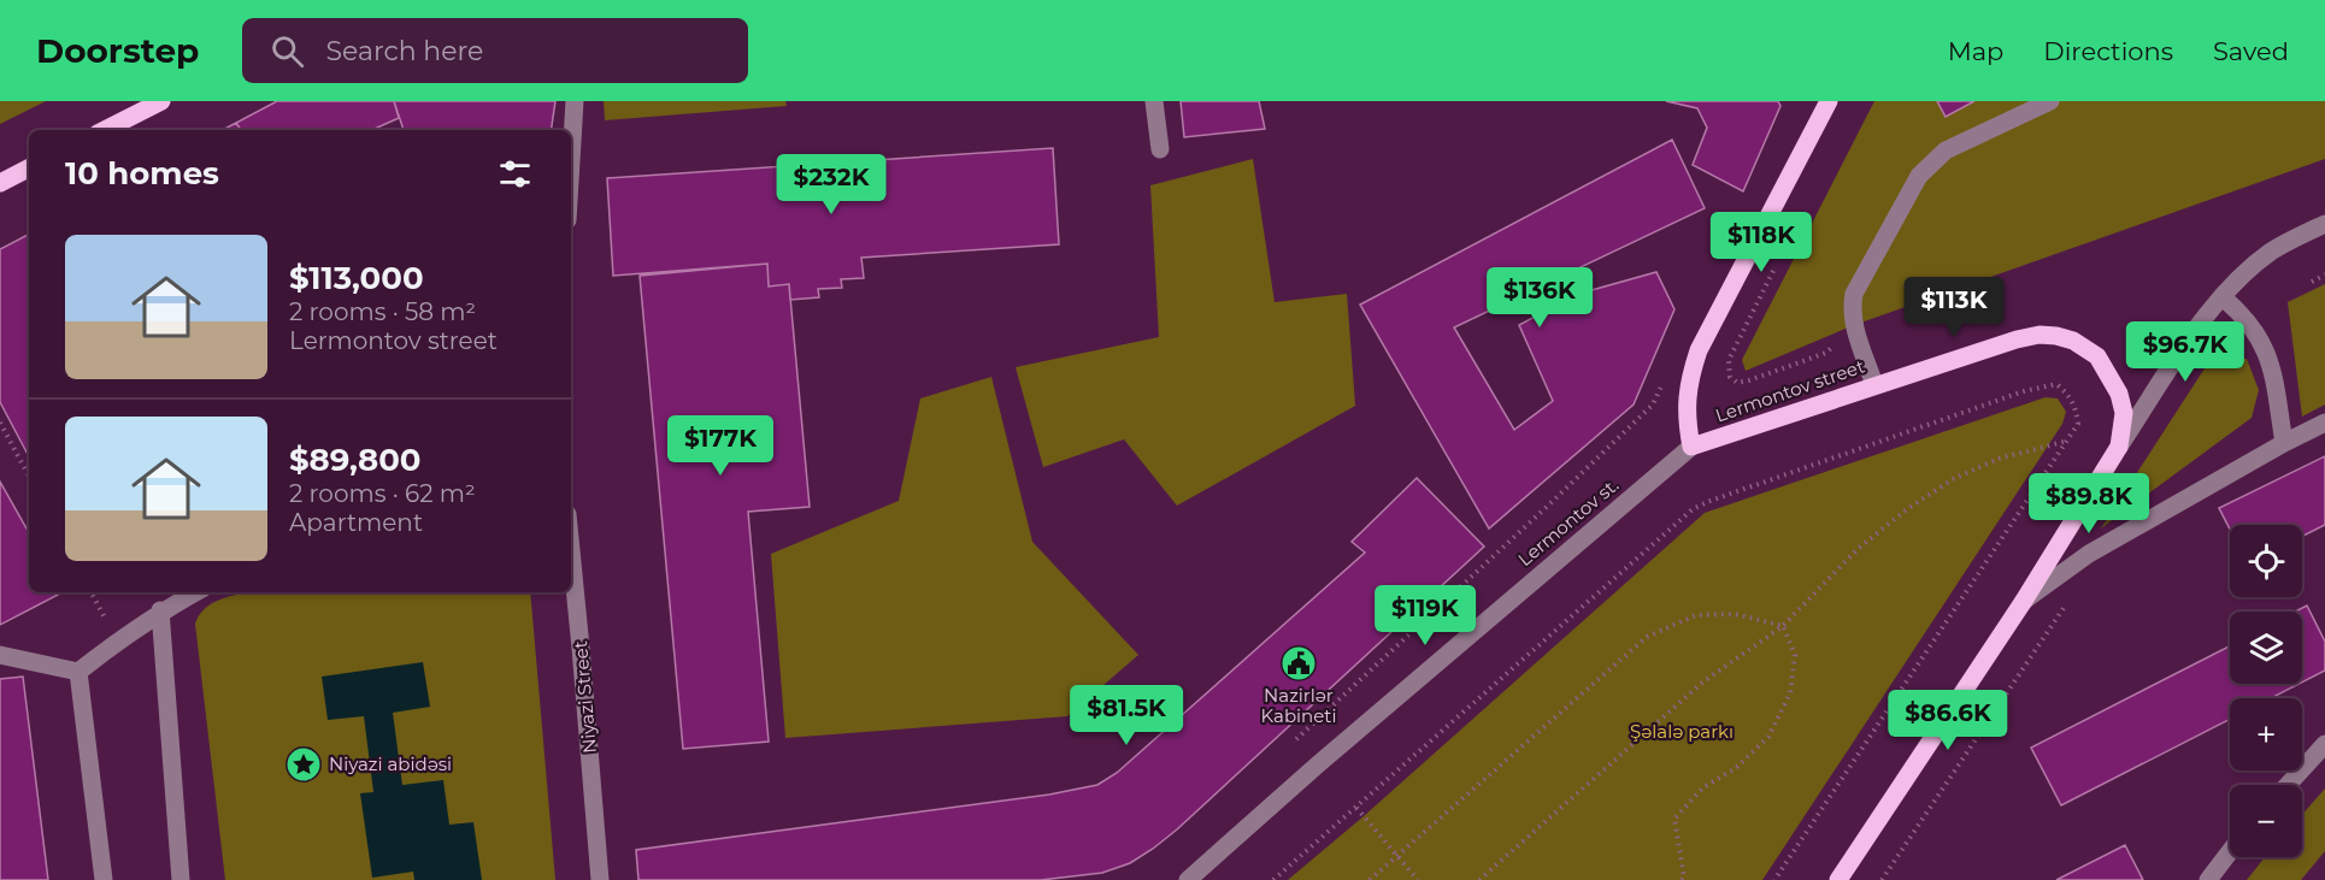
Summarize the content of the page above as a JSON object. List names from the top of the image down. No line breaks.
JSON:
{"streets":{"main road":["Lermontov street"],"street":["Lermontov st.","Niyazi Street"]},"crossings":[["Lermontov street","Lermontov st."]],"parks":["Şəlalə parkı"],"places":{"public building":["Nazirlər Kabineti"],"place":["Niyazi abidəsi"]},"page":{"header":"Doorstep","search":"Search here","nav":["Map","Directions","Saved"],"heading":"10 homes","price":["$232K","$118K","$136K","$113K","$96.7K","$177K","$89.8K","$119K","$81.5K","$86.6K"],"list":[{"name":"$113,000","note":"2 rooms · 58 m² · Lermontov street"},{"name":"$89,800","note":"2 rooms · 62 m² · Apartment"}],"map_buttons":["+","−"]}}
